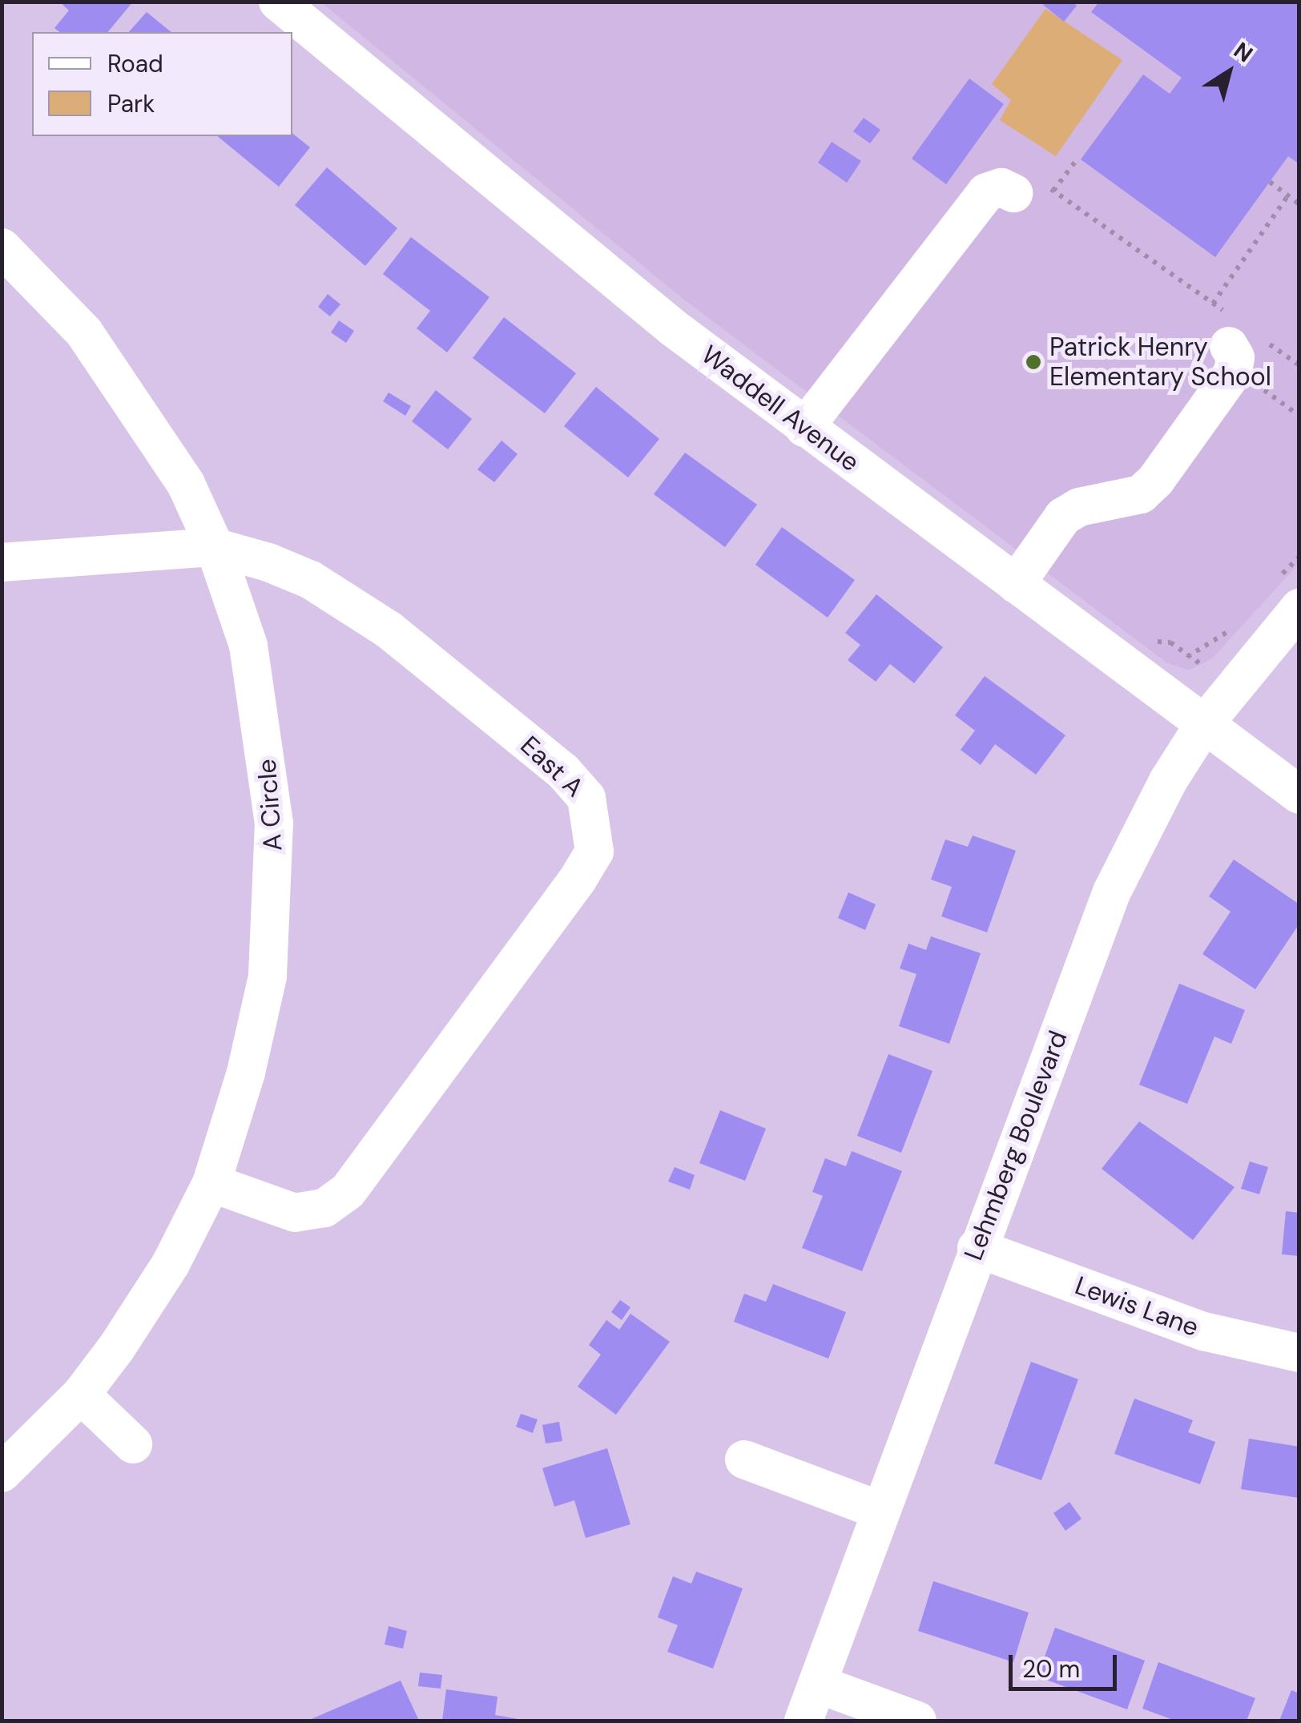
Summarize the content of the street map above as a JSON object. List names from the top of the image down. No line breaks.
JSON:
{"streets":{"street":["Waddell Avenue","East A","A Circle","Lehmberg Boulevard","Lewis Lane"]},"crossings":[["Waddell Avenue","Lehmberg Boulevard"],["East A","A Circle"],["Lehmberg Boulevard","Lewis Lane"]],"places":["Patrick Henry Elementary School"],"legend":["Road","Park"],"scale_bar":"20 m","north":"top right"}
